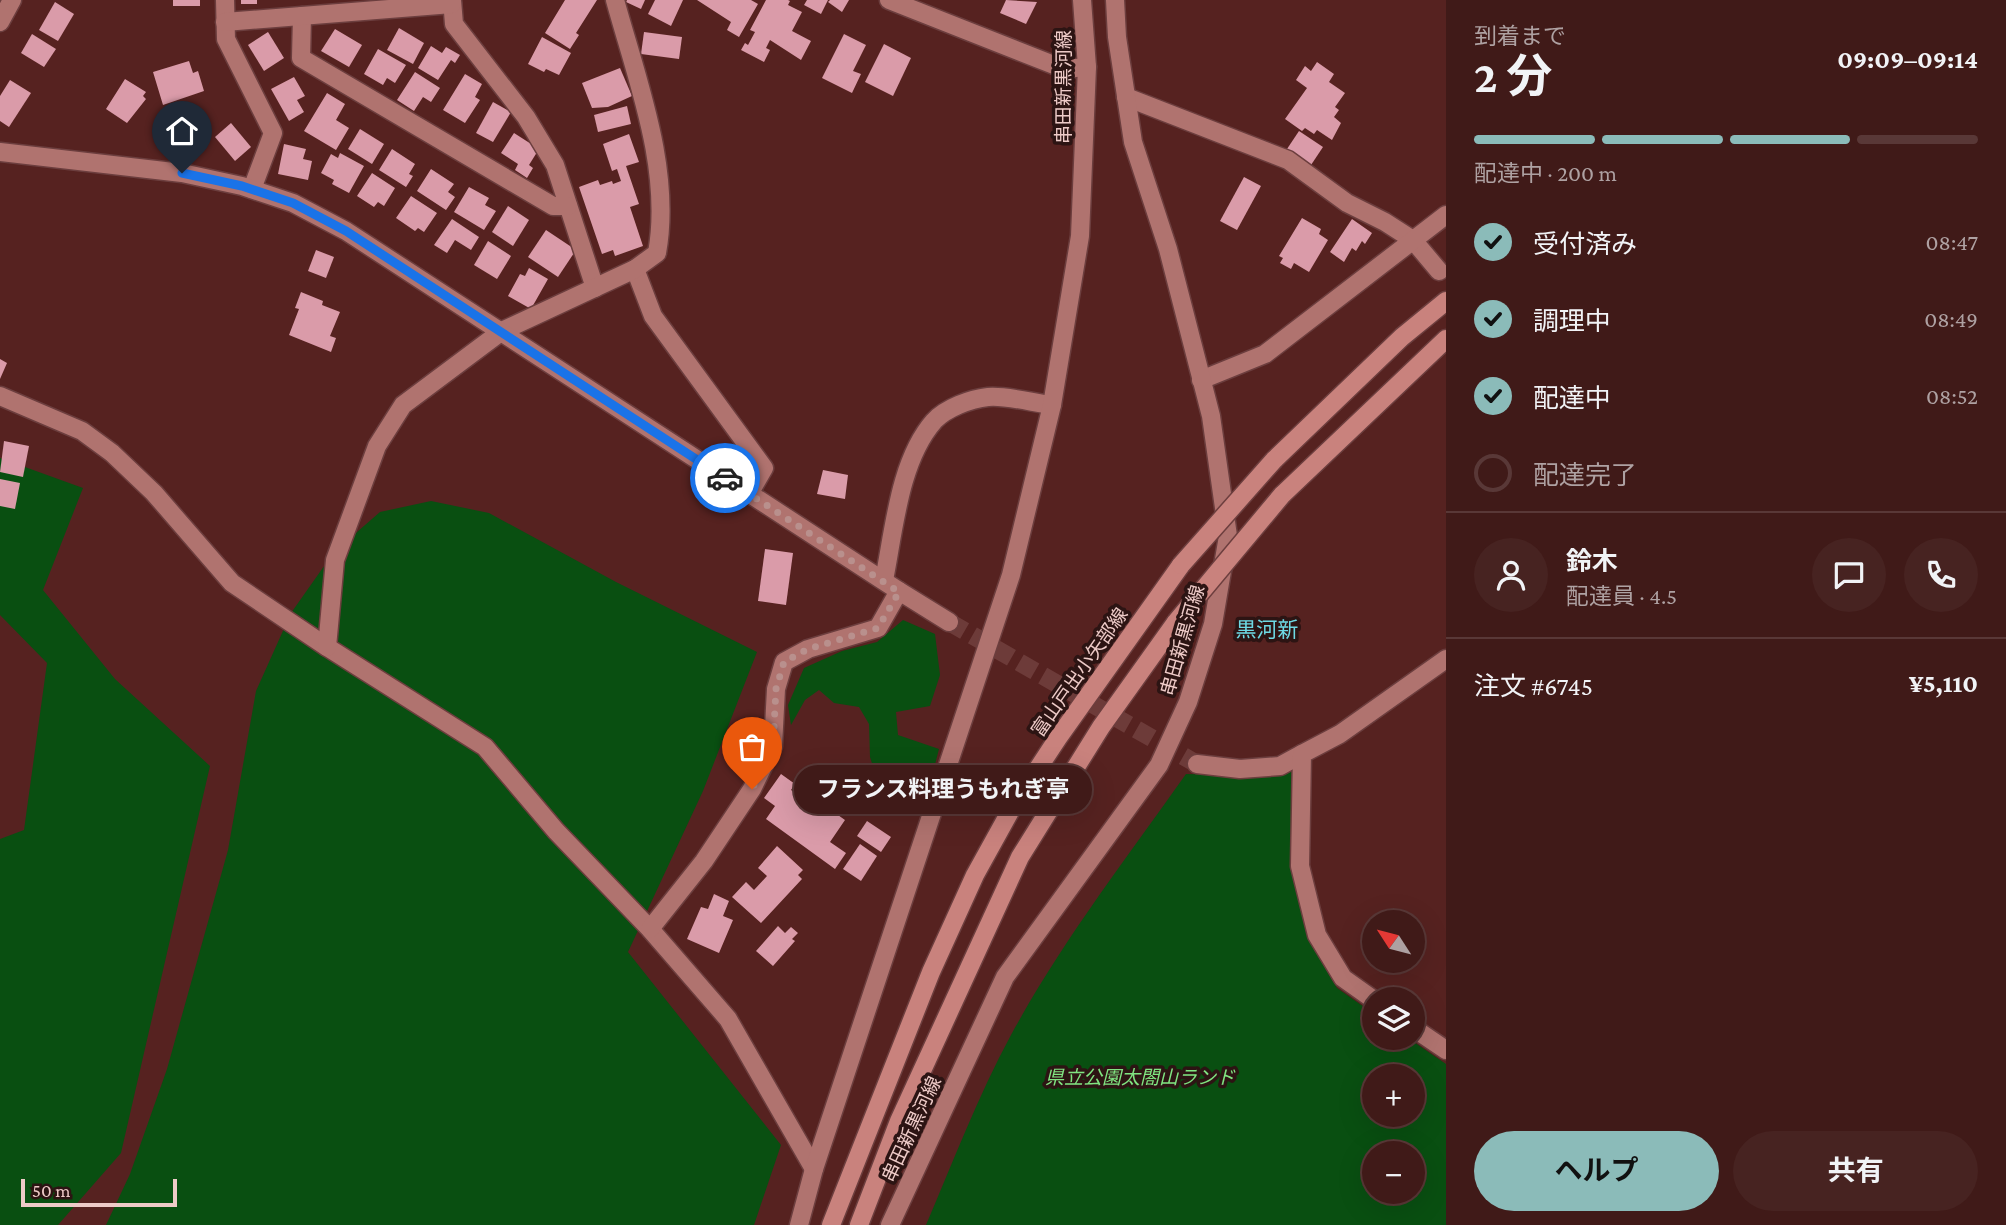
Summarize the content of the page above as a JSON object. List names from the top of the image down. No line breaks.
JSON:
{"streets":{"main road":["富山戸出小矢部線"],"street":["串田新黒河線"]},"districts":["黒河新"],"parks":["県立公園太閤山ランド"],"places":["フランス料理うもれぎ亭"],"scale_bar":"50 m","north":"top left","page":{"heading":["2 分","到着まで","09:09–09:14"],"panel":["鈴木","配達員 · 4.5","注文 #6745","¥5,110"],"bar":"配達中 · 200 m","list":[["受付済み","08:47"],["調理中","08:49"],["配達中","08:52"],"配達完了"],"bubble":"フランス料理うもれぎ亭","map_buttons":["+","−"],"buttons":["ヘルプ","共有"],"scale":"50 m"}}
